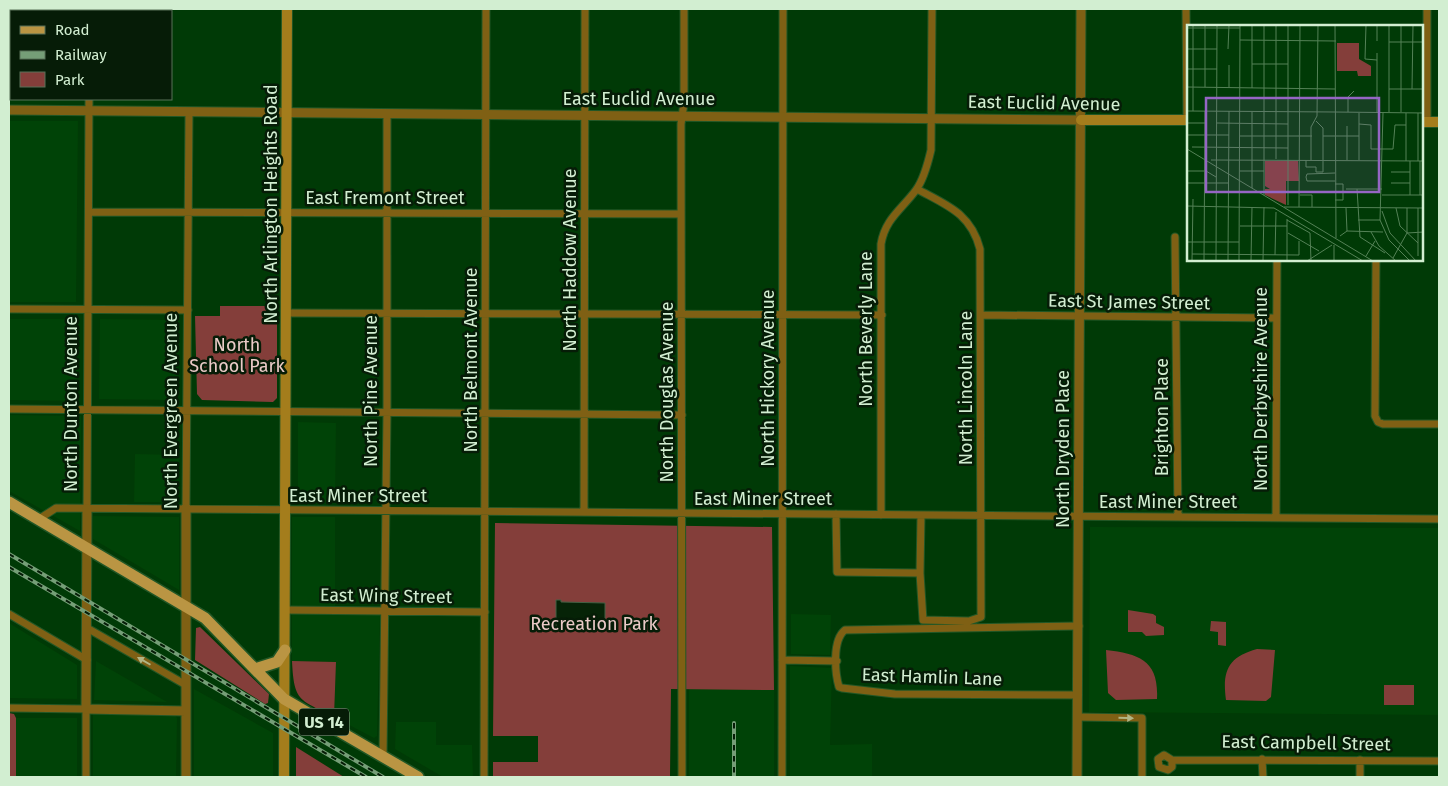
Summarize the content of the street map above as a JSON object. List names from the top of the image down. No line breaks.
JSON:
{"streets":{"main road":["East Euclid Avenue","North Arlington Heights Road","US 14"],"street":["East Fremont Street","North Haddow Avenue","East St James Street","North Beverly Lane","North Belmont Avenue","North Hickory Avenue","North Lincoln Lane","North Derbyshire Avenue","North Pine Avenue","North Douglas Avenue","North Dunton Avenue","North Evergreen Avenue","Brighton Place","North Dryden Place","East Miner Street","East Wing Street","East Hamlin Lane","East Campbell Street"]},"crossings":[["East Euclid Avenue","North Arlington Heights Road"],["East Euclid Avenue","North Haddow Avenue"],["East Euclid Avenue","North Beverly Lane"],["East Euclid Avenue","North Belmont Avenue"],["East Euclid Avenue","North Hickory Avenue"],["East Euclid Avenue","North Pine Avenue"],["East Euclid Avenue","North Douglas Avenue"],["East Euclid Avenue","North Dunton Avenue"],["East Euclid Avenue","North Evergreen Avenue"],["East Euclid Avenue","North Dryden Place"],["East Fremont Street","North Arlington Heights Road"],["East Fremont Street","North Haddow Avenue"],["East Fremont Street","North Belmont Avenue"],["East Fremont Street","North Pine Avenue"],["East Fremont Street","North Douglas Avenue"],["East Fremont Street","North Dunton Avenue"],["East Fremont Street","North Evergreen Avenue"],["North Arlington Heights Road","East Miner Street"],["North Arlington Heights Road","East Wing Street"],["North Arlington Heights Road","US 14"],["North Haddow Avenue","East Miner Street"],["East St James Street","North Lincoln Lane"],["East St James Street","North Derbyshire Avenue"],["East St James Street","Brighton Place"],["East St James Street","North Dryden Place"],["North Beverly Lane","North Lincoln Lane"],["North Beverly Lane","East Miner Street"],["North Belmont Avenue","East Miner Street"],["North Belmont Avenue","East Wing Street"],["North Hickory Avenue","East Miner Street"],["North Lincoln Lane","East Miner Street"],["North Derbyshire Avenue","East Miner Street"],["North Pine Avenue","East Miner Street"],["North Pine Avenue","East Wing Street"],["North Pine Avenue","US 14"],["North Douglas Avenue","East Miner Street"],["North Dunton Avenue","East Miner Street"],["North Dunton Avenue","US 14"],["North Evergreen Avenue","East Miner Street"],["North Evergreen Avenue","US 14"],["Brighton Place","East Miner Street"],["North Dryden Place","East Miner Street"],["North Dryden Place","East Hamlin Lane"],["East Miner Street","US 14"]],"parks":["North School Park","Recreation Park"],"legend":["Road","Railway","Park"]}
